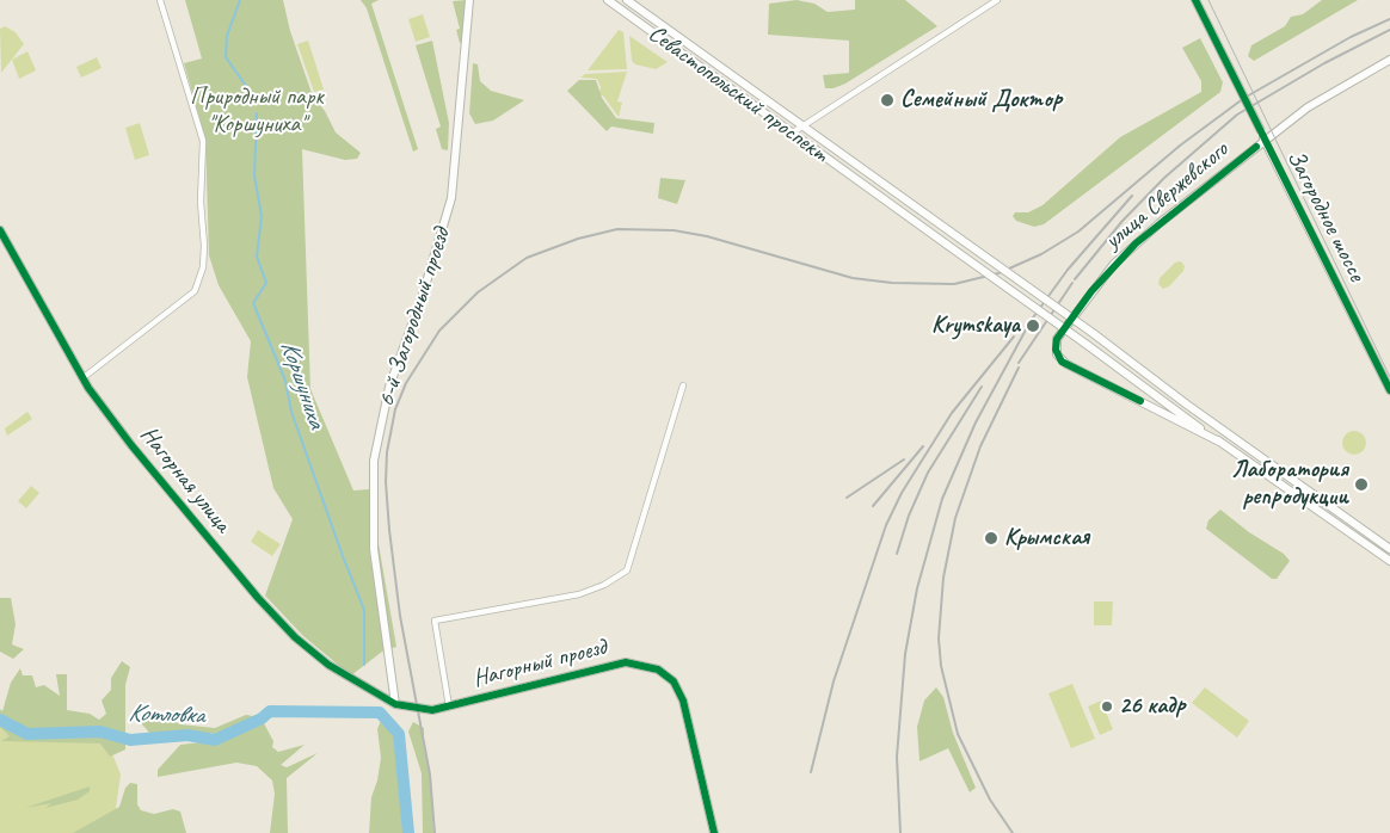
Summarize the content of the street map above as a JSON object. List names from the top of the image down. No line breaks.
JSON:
{"streets":{"street":["Севастопольский проспект","улица Свержевского","Загородное шоссе","6-й Загородный проезд","Нагорная улица","Нагорный проезд"]},"crossings":[["Севастопольский проспект","улица Свержевского"],["улица Свержевского","Загородное шоссе"],["6-й Загородный проезд","Нагорная улица"],["6-й Загородный проезд","Нагорный проезд"],["Нагорная улица","Нагорный проезд"]],"water":["Коршуниха","Котловка"],"parks":["Природный парк \"Коршуниха\""],"places":["Семейный Доктор","Krymskaya","Лаборатория репродукции","Крымская","26 кадр"]}
